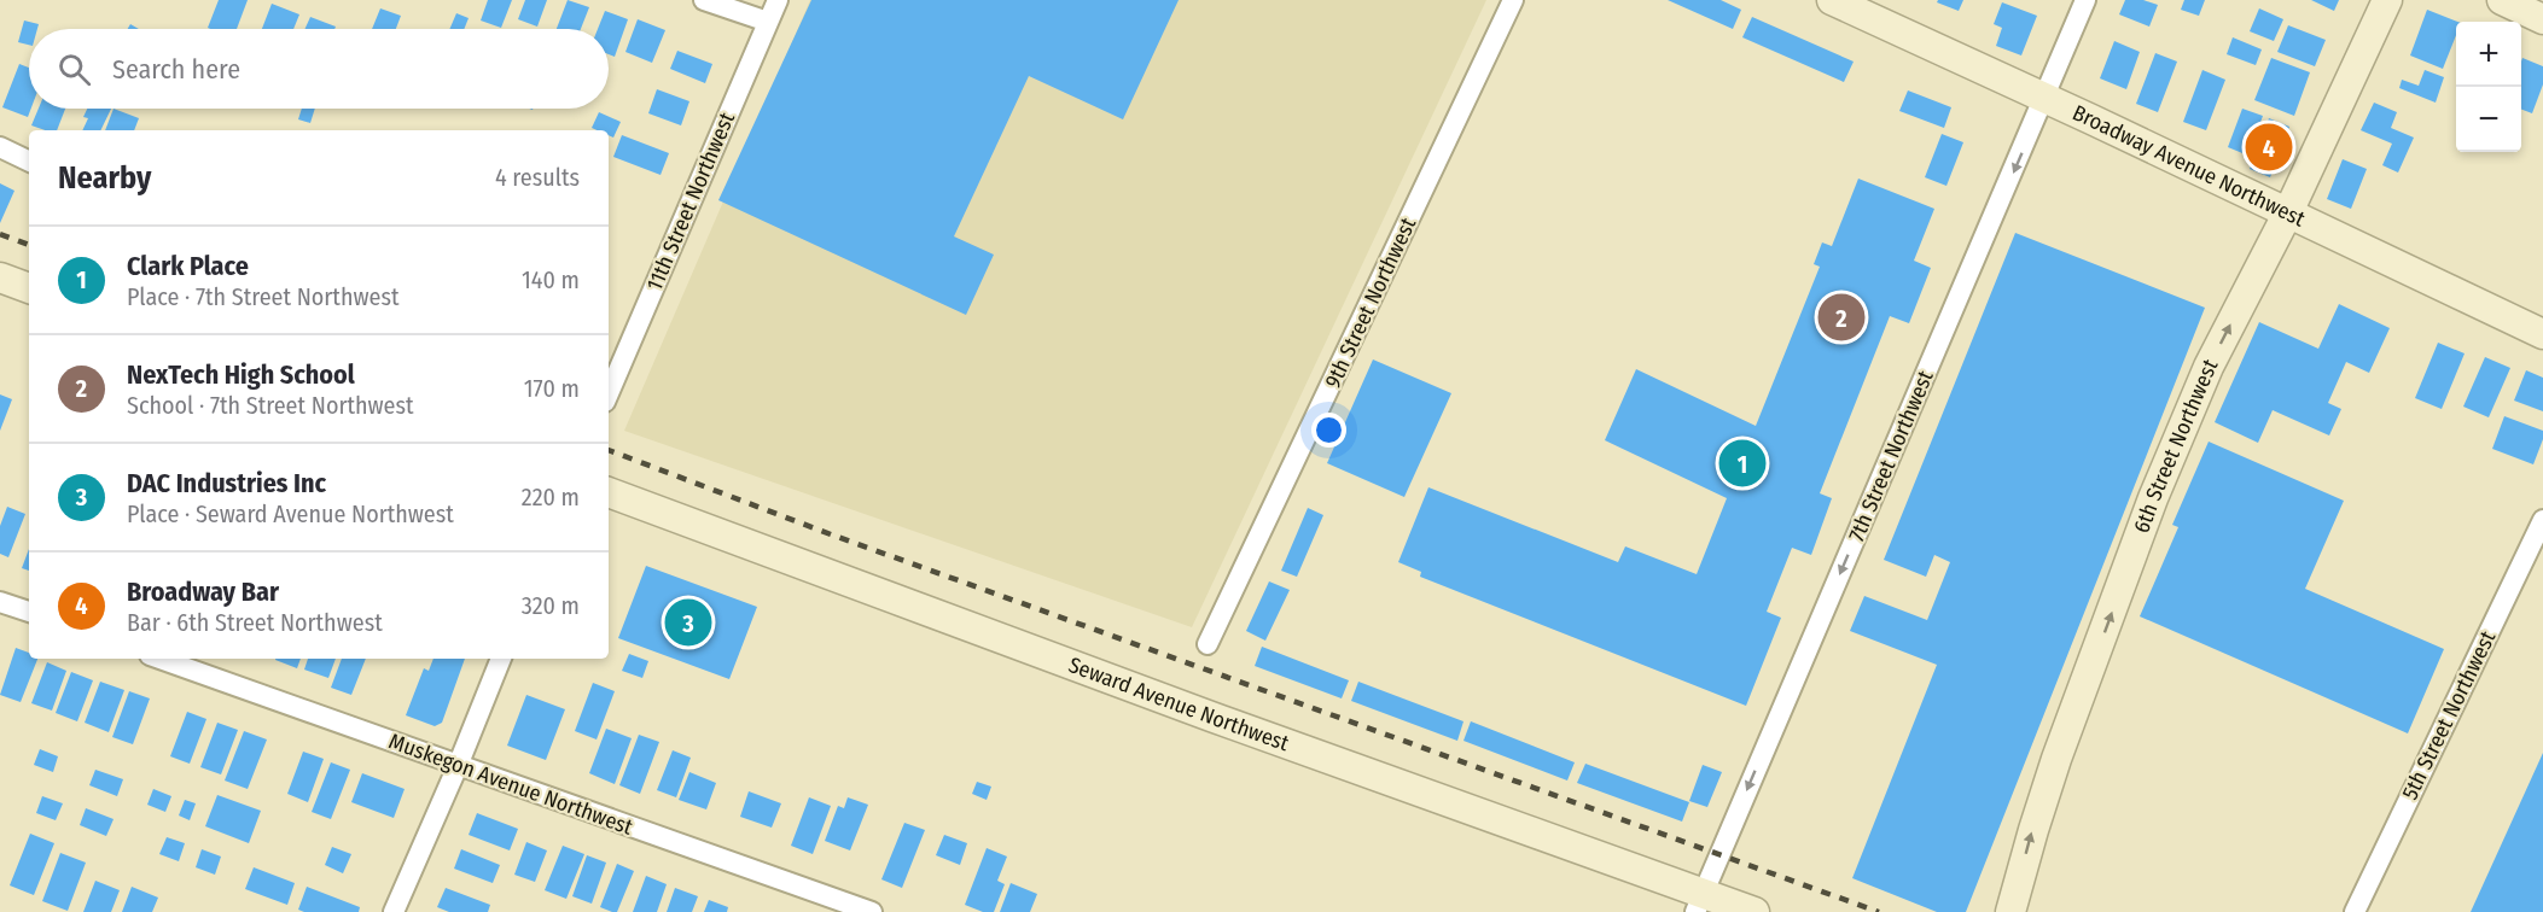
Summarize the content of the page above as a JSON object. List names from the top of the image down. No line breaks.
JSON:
{"streets":{"street":["Broadway Avenue Northwest","11th Street Northwest","9th Street Northwest","6th Street Northwest","7th Street Northwest","Seward Avenue Northwest","5th Street Northwest","Muskegon Avenue Northwest"]},"crossings":[["Broadway Avenue Northwest","6th Street Northwest"],["Broadway Avenue Northwest","7th Street Northwest"],["7th Street Northwest","Seward Avenue Northwest"]],"one_way":["6th Street Northwest","7th Street Northwest"],"page":{"map_buttons":["+","−"],"search":"Search here","pins":["4","2","1","3"],"heading":["Nearby","4 results"],"list":[{"mark":"1","name":"Clark Place","note":"Place · 7th Street Northwest","value":"140 m"},{"mark":"2","name":"NexTech High School","note":"School · 7th Street Northwest","value":"170 m"},{"mark":"3","name":"DAC Industries Inc","note":"Place · Seward Avenue Northwest","value":"220 m"},{"mark":"4","name":"Broadway Bar","note":"Bar · 6th Street Northwest","value":"320 m"}]}}
